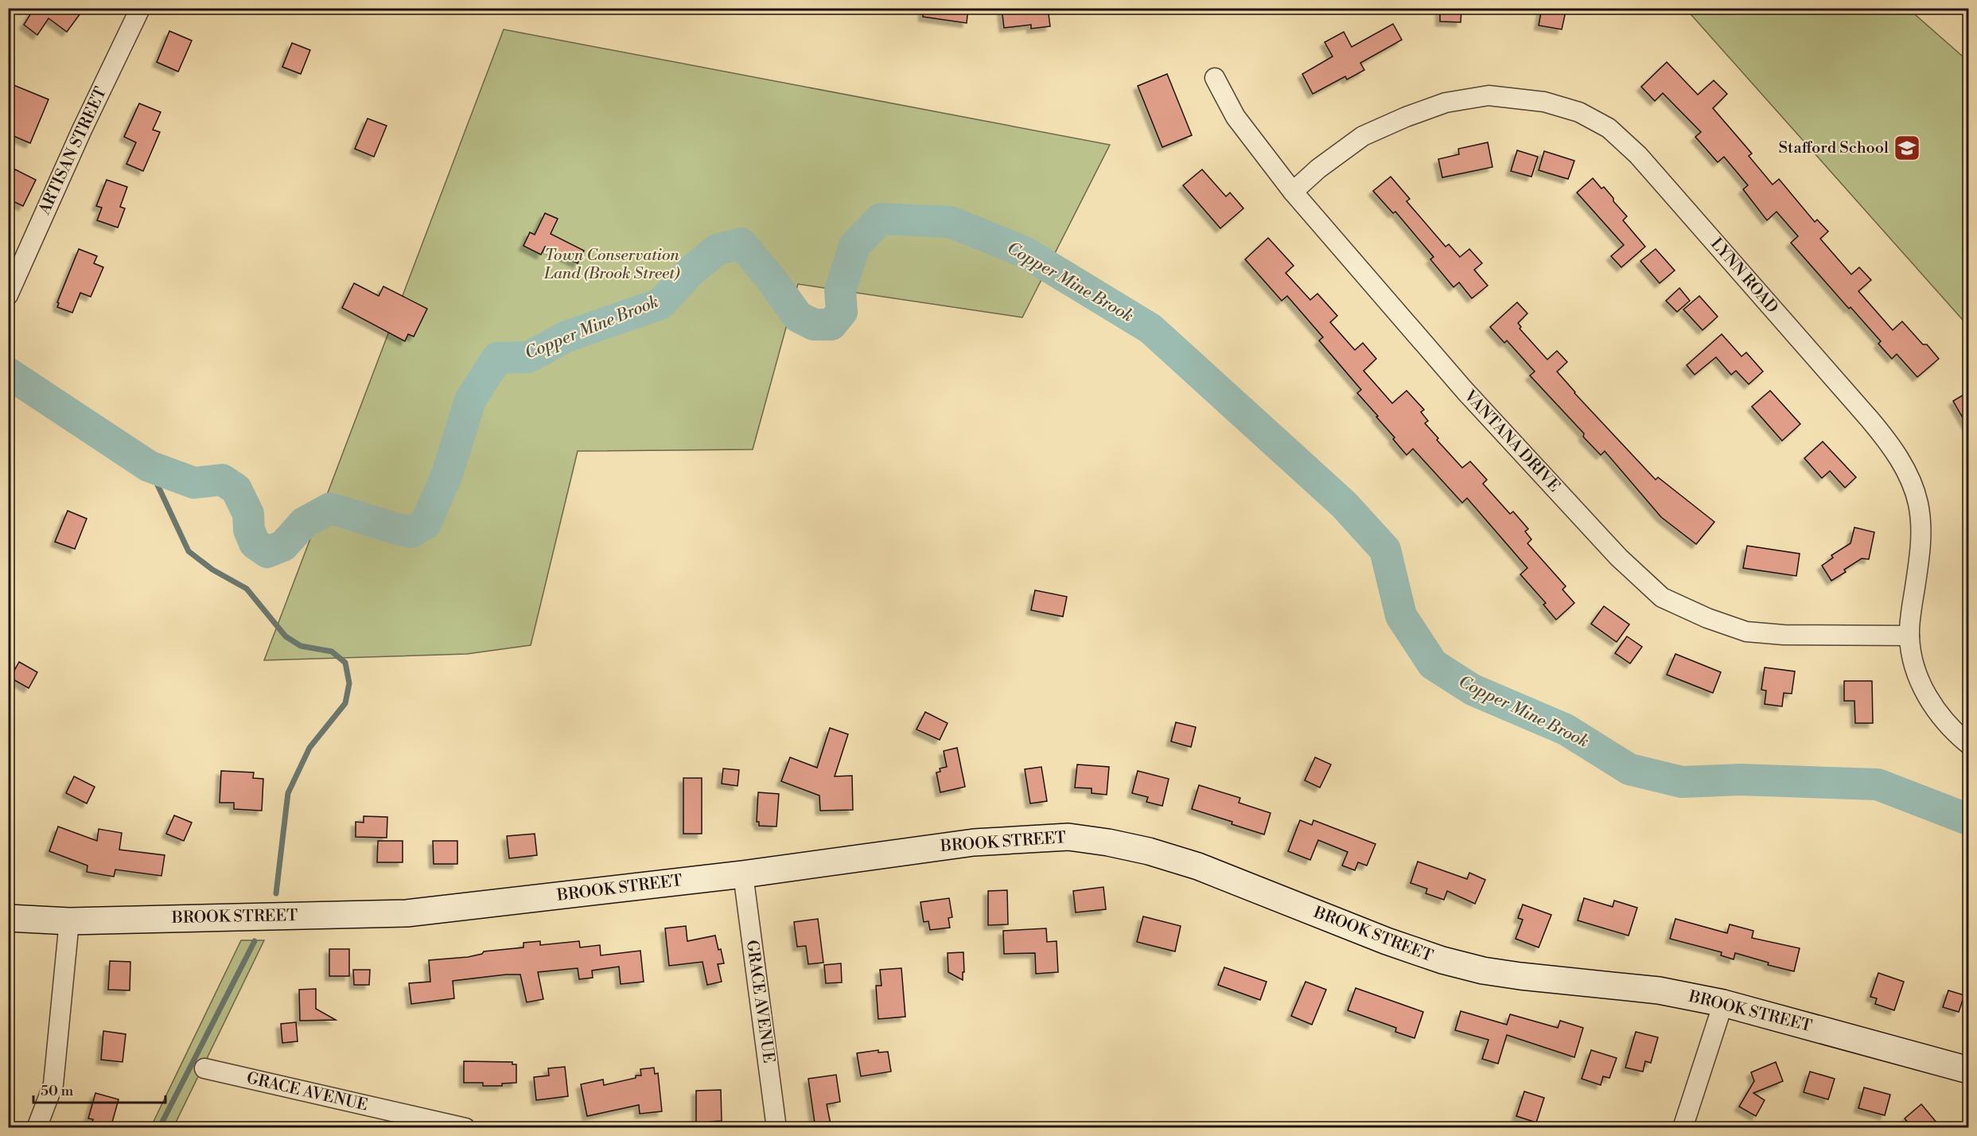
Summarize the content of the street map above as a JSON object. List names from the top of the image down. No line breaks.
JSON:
{"streets":{"street":["ARTISAN STREET","LYNN ROAD","VANTANA DRIVE","BROOK STREET","GRACE AVENUE"]},"crossings":[["LYNN ROAD","VANTANA DRIVE"],["BROOK STREET","GRACE AVENUE"]],"water":["Copper Mine Brook"],"parks":["Town Conservation Land (Brook Street)"],"places":{"school or university":["Stafford School"]},"scale_bar":"50 m"}
